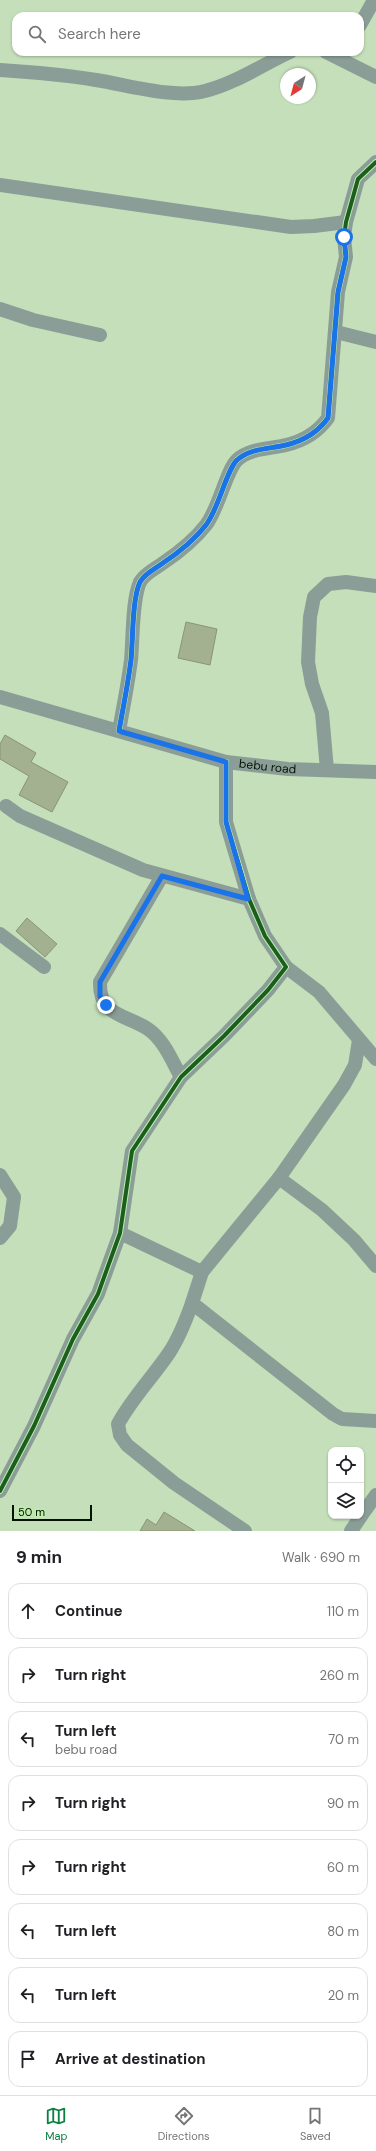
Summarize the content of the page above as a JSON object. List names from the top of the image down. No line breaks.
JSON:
{"streets":{"street":["bebu road"]},"scale_bar":"50 m","north":"bottom left","page":{"search":"Search here","scale":"50 m","heading":["9 min","Walk · 690 m"],"list":[["Continue","110 m"],["Turn right","260 m"],["Turn left","bebu road","70 m"],["Turn right","90 m"],["Turn right","60 m"],["Turn left","80 m"],["Turn left","20 m"],"Arrive at destination"],"nav":["Map","Directions","Saved"]}}
